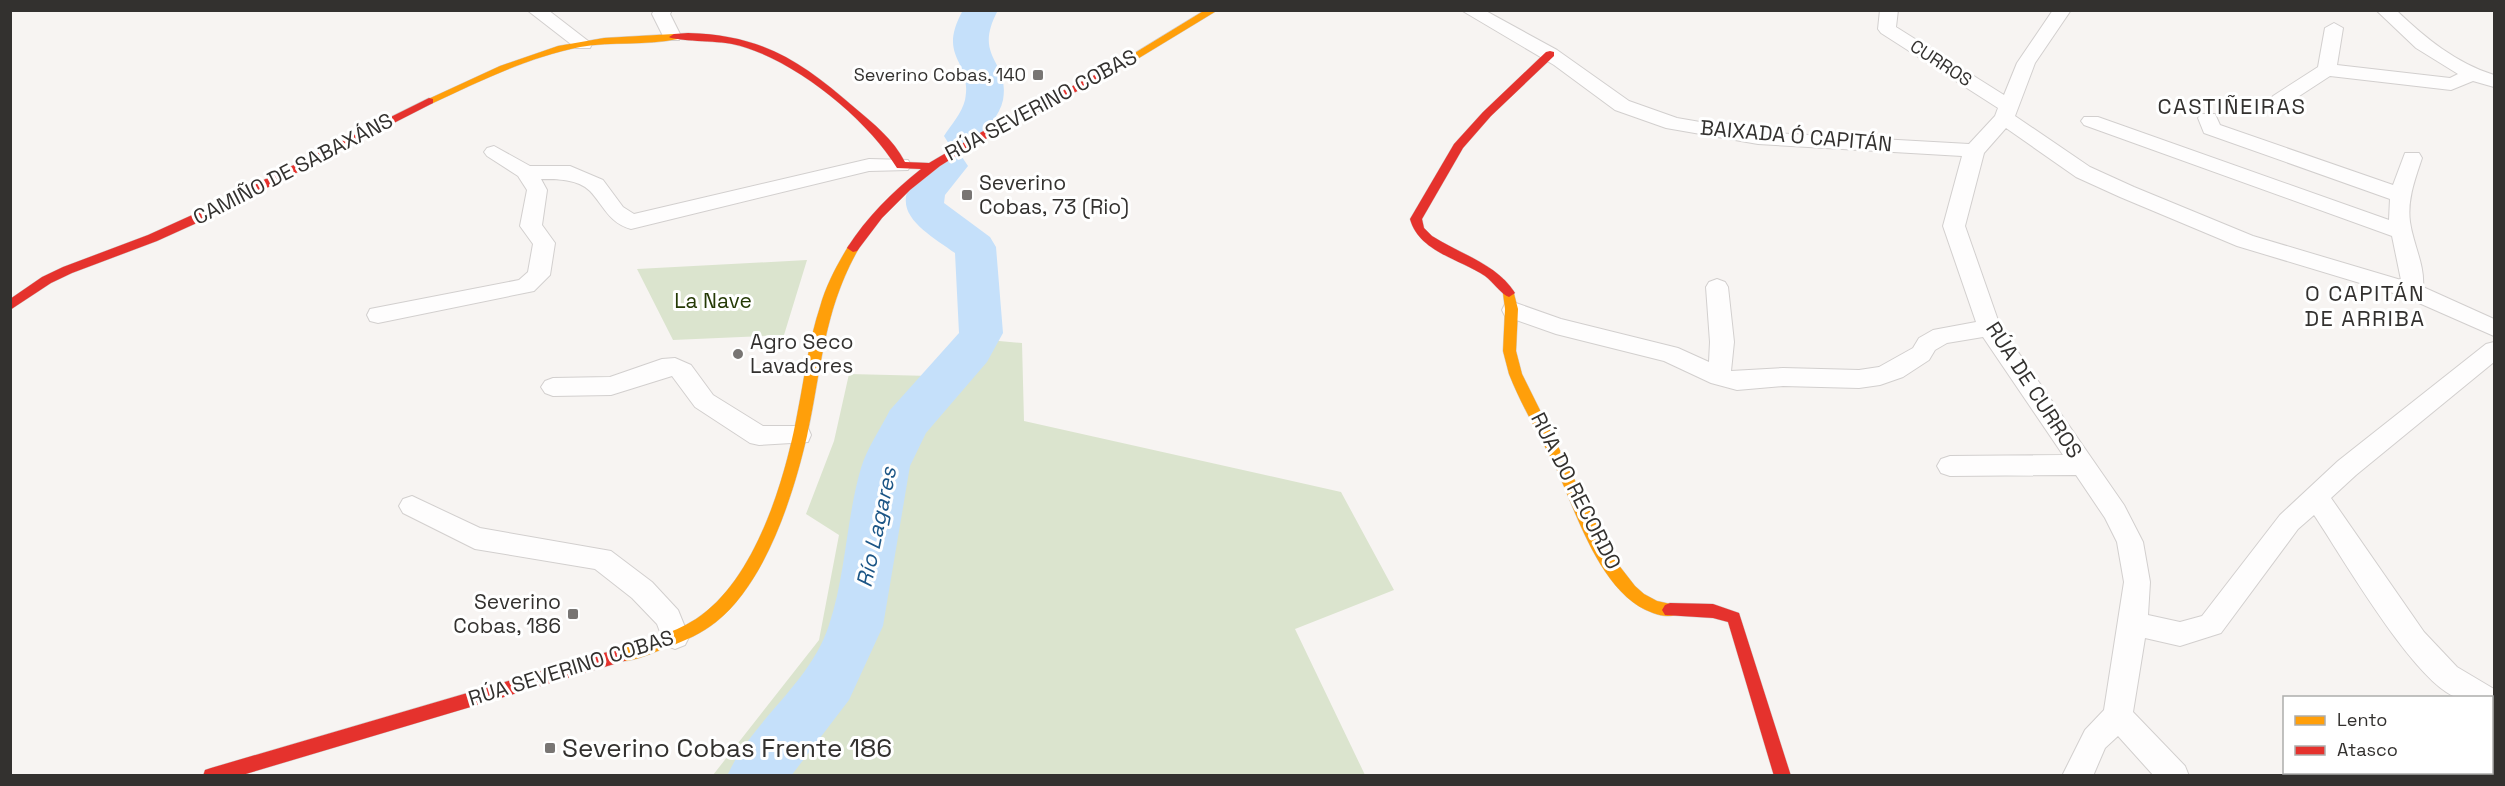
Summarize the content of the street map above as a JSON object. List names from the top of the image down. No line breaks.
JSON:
{"streets":{"street":["CURROS","RÚA SEVERINO COBAS","BAIXADA Ó CAPITÁN","CAMIÑO DE SABAXÁNS","RÚA DE CURROS","RÚA DO RECORDO"]},"crossings":[["CURROS","RÚA DE CURROS"],["BAIXADA Ó CAPITÁN","RÚA DE CURROS"]],"districts":["CASTIÑEIRAS","O CAPITÁN DE ARRIBA"],"water":["Río Lagares"],"parks":["La Nave"],"places":{"transit":["Severino Cobas, 140","Severino Cobas, 73 (Rio)","Severino Cobas, 186","Severino Cobas Frente 186"],"other":["Agro Seco Lavadores"]},"legend":["Lento","Atasco"]}
